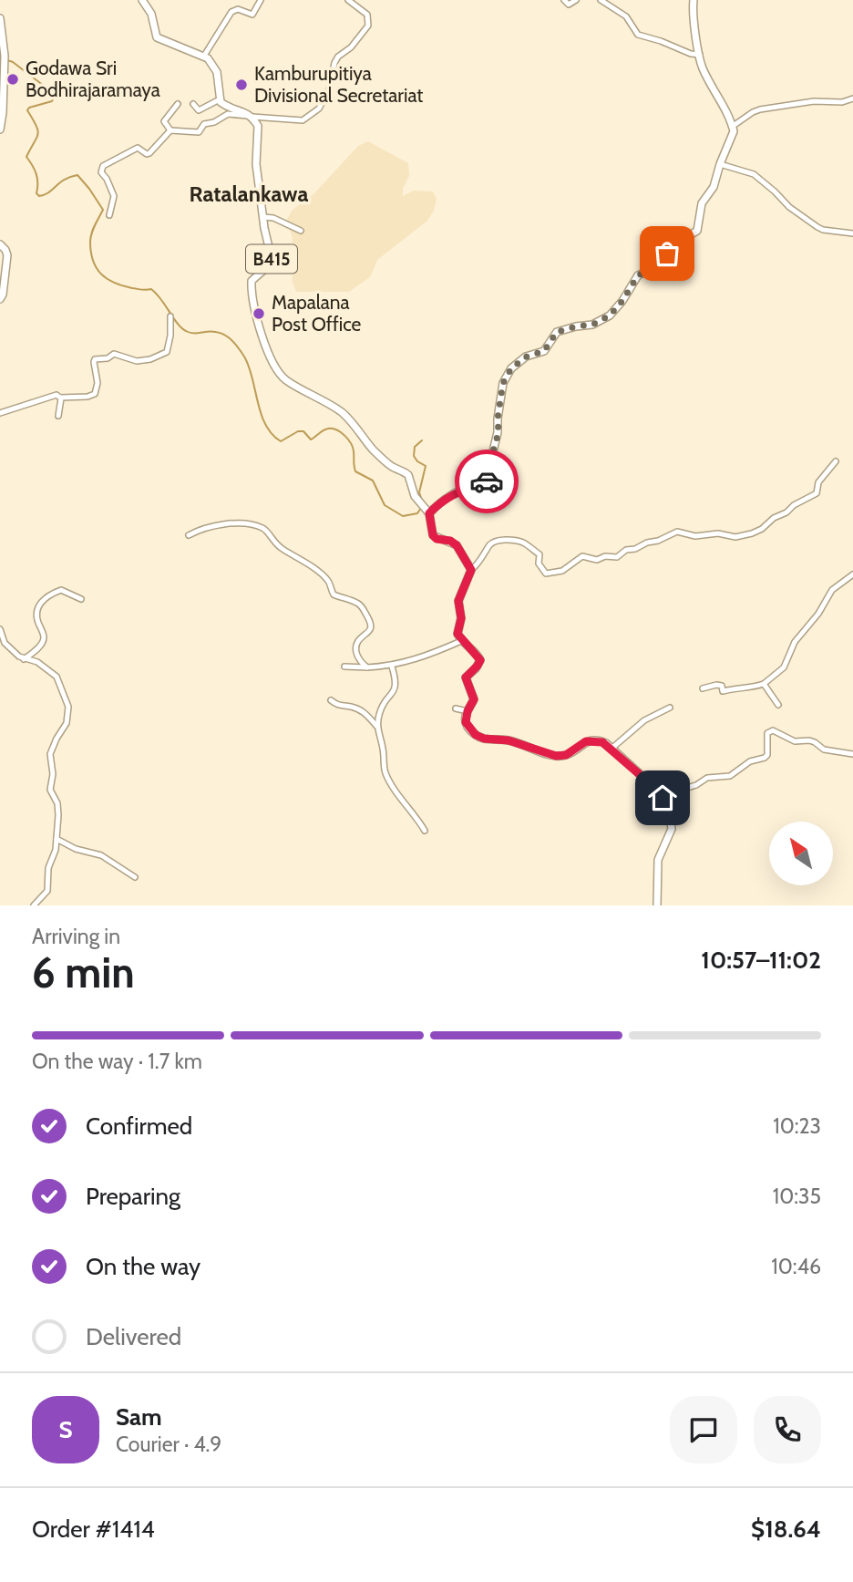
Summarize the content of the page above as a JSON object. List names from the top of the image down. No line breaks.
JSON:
{"streets":{"main road":["B415"]},"districts":["Ratalankawa"],"places":["Godawa Sri Bodhirajaramaya","Kamburupitiya Divisional Secretariat","Mapalana Post Office"],"north":"top left","page":{"heading":["6 min","Arriving in","10:57–11:02"],"panel":["Sam","Courier · 4.9","Order #1414","$18.64"],"bar":"On the way · 1.7 km","list":[["Confirmed","10:23"],["Preparing","10:35"],["On the way","10:46"],"Delivered"],"round":"S"}}
